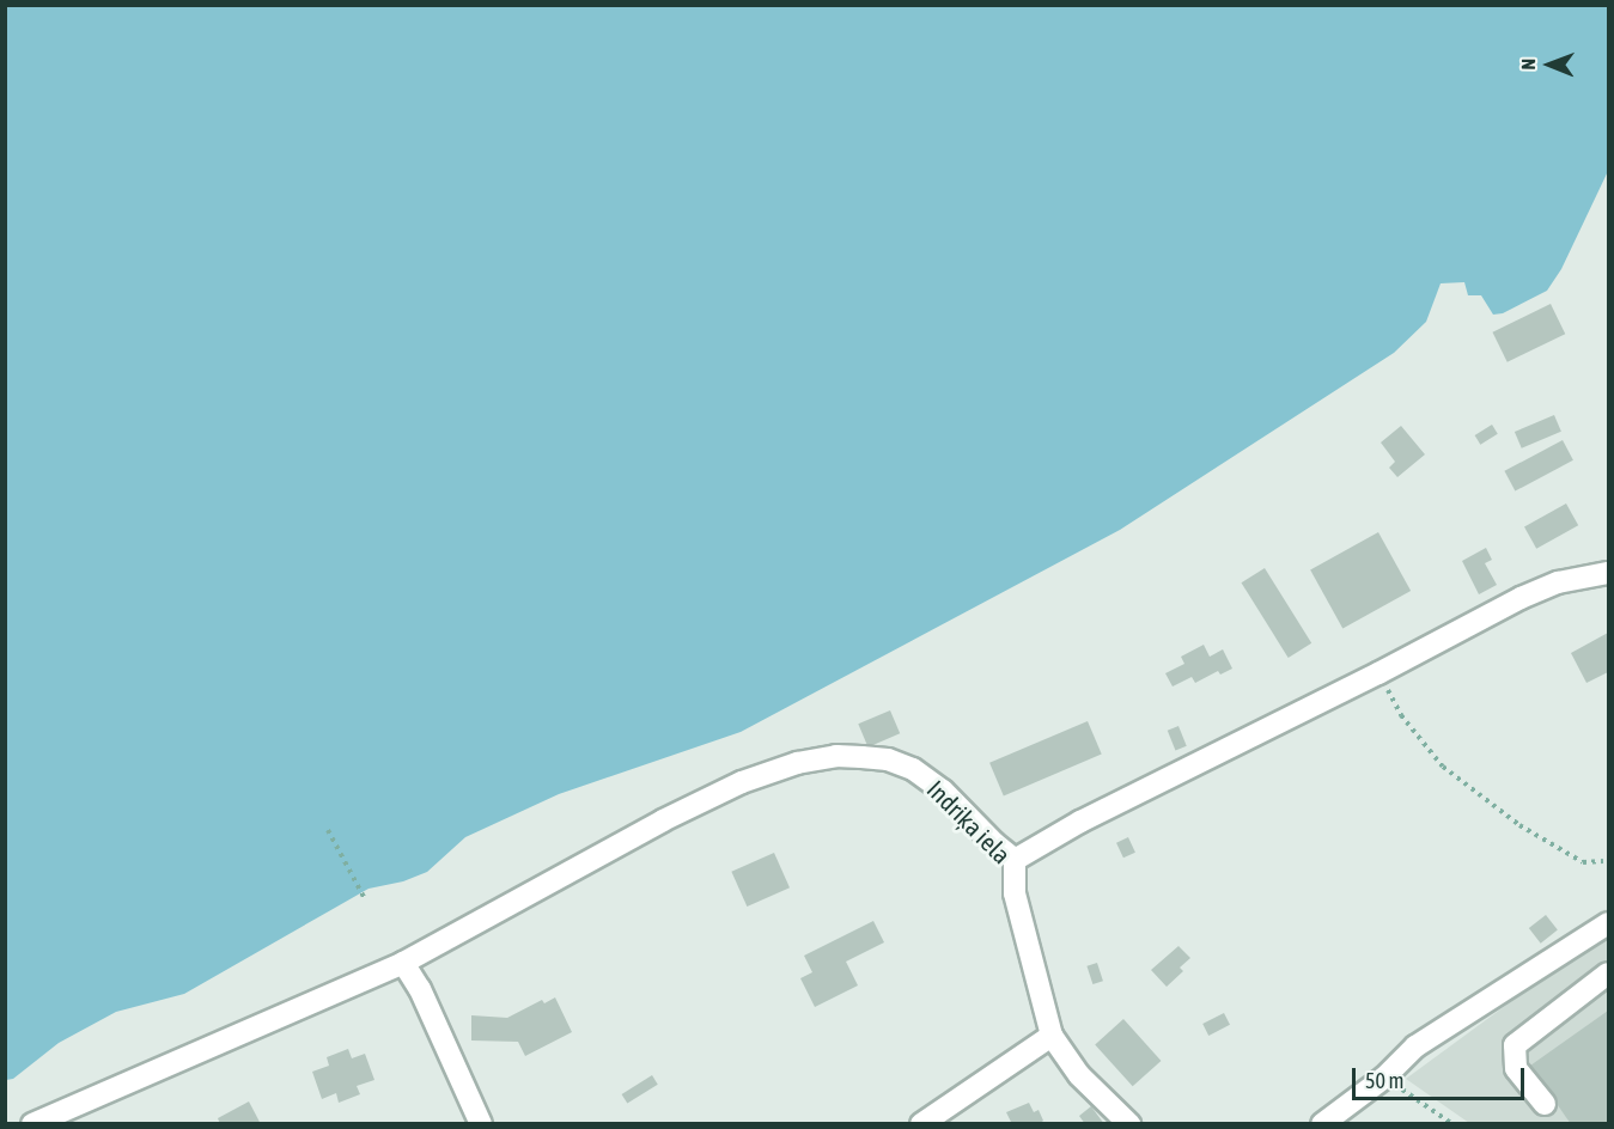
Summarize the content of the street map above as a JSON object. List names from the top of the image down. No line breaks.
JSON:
{"streets":{"street":["Indriķa iela"]},"scale_bar":"50 m","north":"left"}
